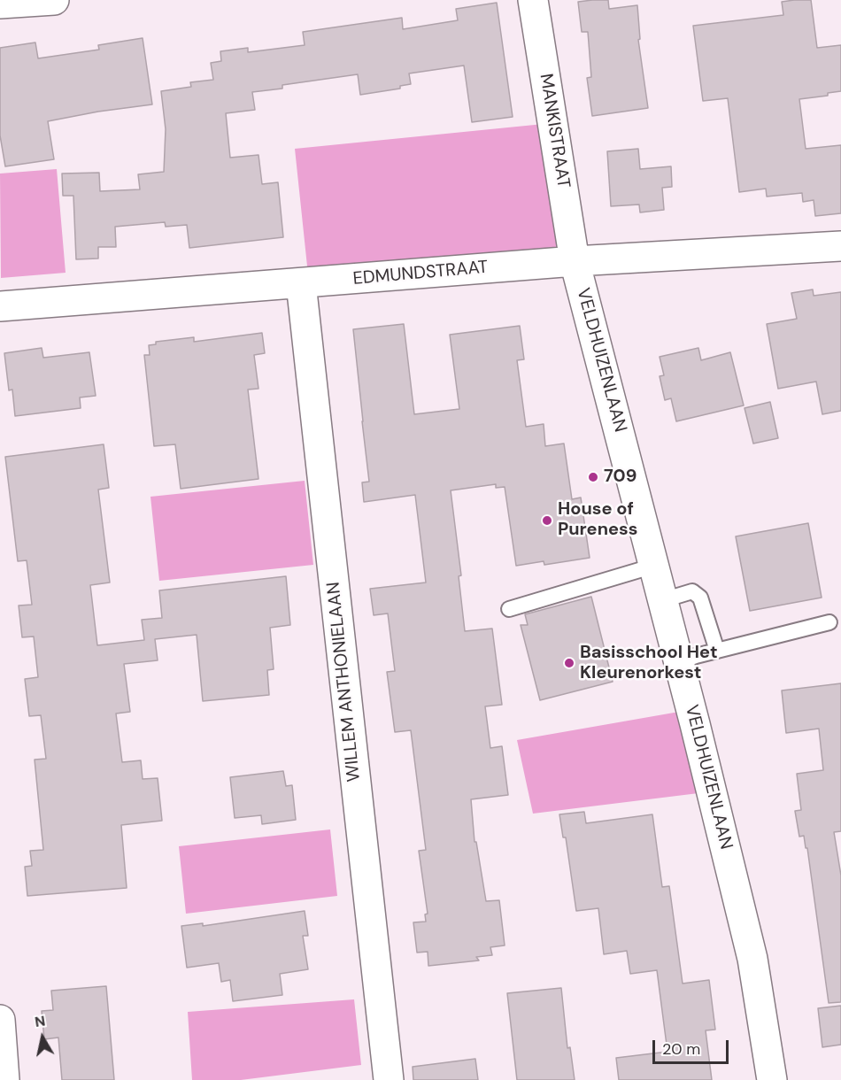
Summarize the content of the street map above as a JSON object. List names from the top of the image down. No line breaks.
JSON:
{"streets":{"street":["MANKISTRAAT","EDMUNDSTRAAT","VELDHUIZENLAAN","WILLEM ANTHONIELAAN"]},"crossings":[["MANKISTRAAT","EDMUNDSTRAAT"],["MANKISTRAAT","VELDHUIZENLAAN"],["EDMUNDSTRAAT","VELDHUIZENLAAN"],["EDMUNDSTRAAT","WILLEM ANTHONIELAAN"]],"places":["709","House of Pureness","Basisschool Het Kleurenorkest"],"scale_bar":"20 m","north":"top"}
